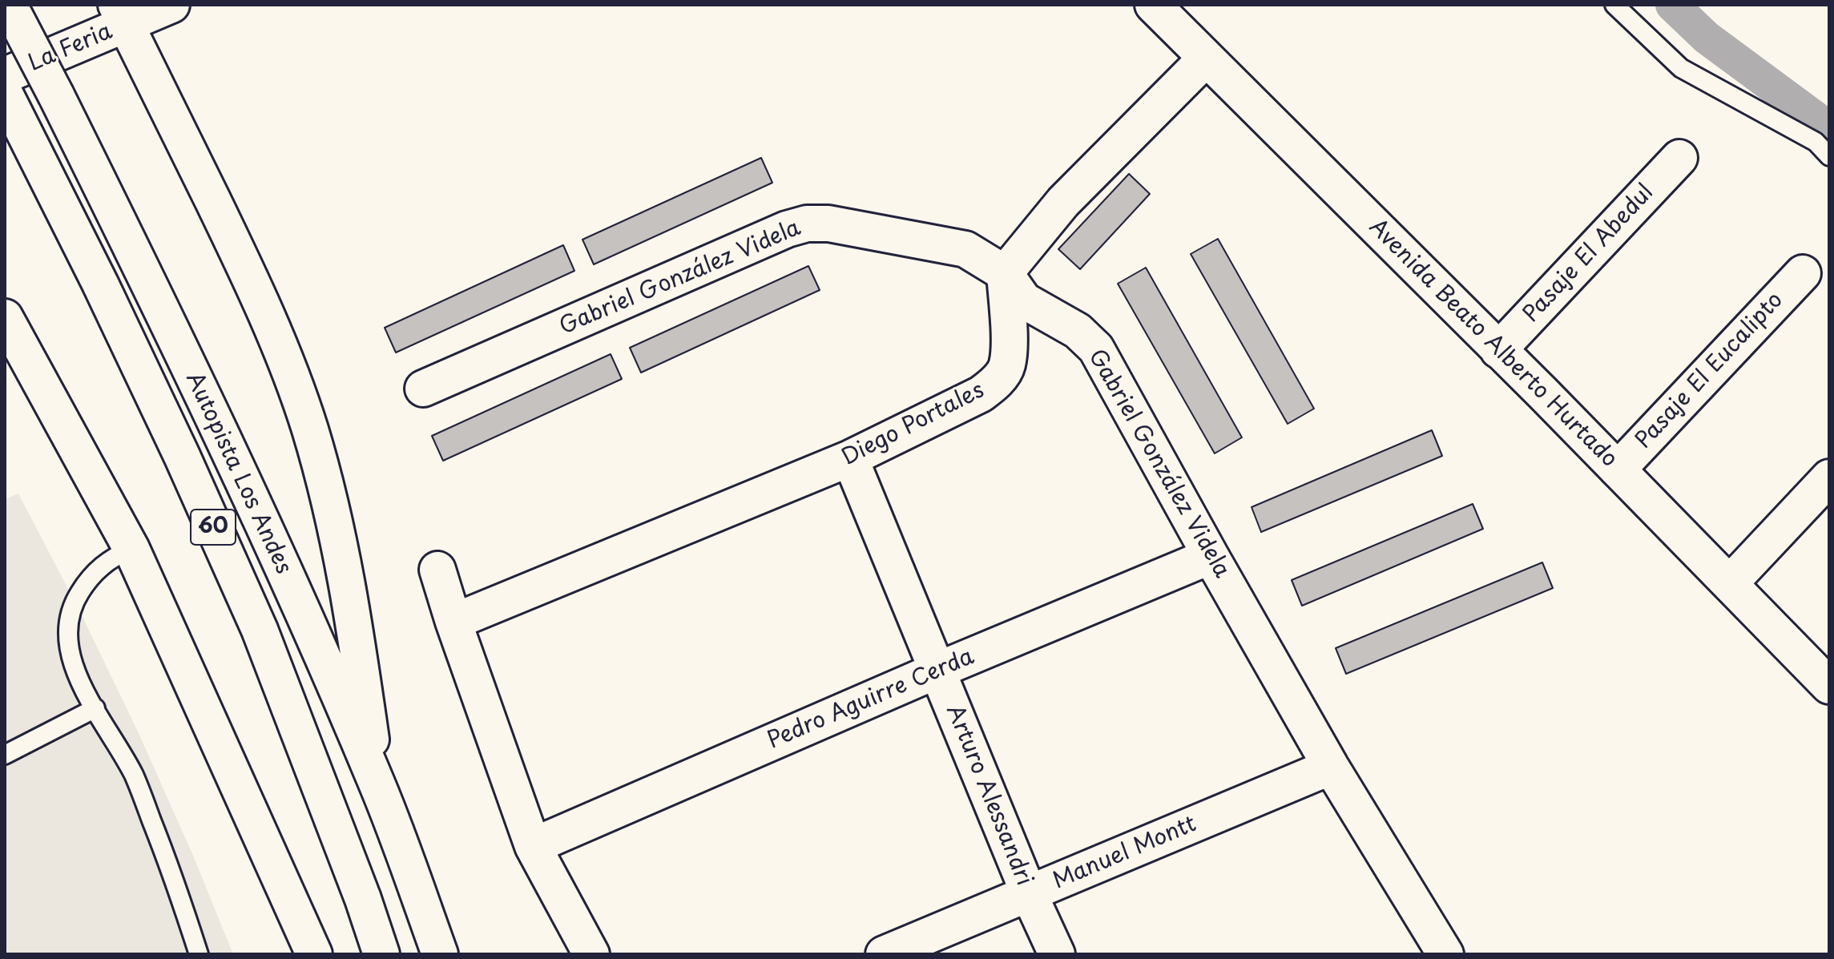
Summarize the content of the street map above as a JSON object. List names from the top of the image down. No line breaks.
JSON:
{"streets":{"main road":["La Feria","Pasaje El Abedul","Gabriel González Videla","Avenida Beato Alberto Hurtado","Pasaje El Eucalipto","Diego Portales","Autopista Los Andes","60","Pedro Aguirre Cerda","Arturo Alessandri","Manuel Montt"]},"crossings":[["Pasaje El Abedul","Avenida Beato Alberto Hurtado"],["Gabriel González Videla","Diego Portales"],["Gabriel González Videla","Pedro Aguirre Cerda"],["Gabriel González Videla","Manuel Montt"],["Avenida Beato Alberto Hurtado","Pasaje El Eucalipto"],["Diego Portales","Arturo Alessandri"],["Pedro Aguirre Cerda","Arturo Alessandri"],["Arturo Alessandri","Manuel Montt"]]}
